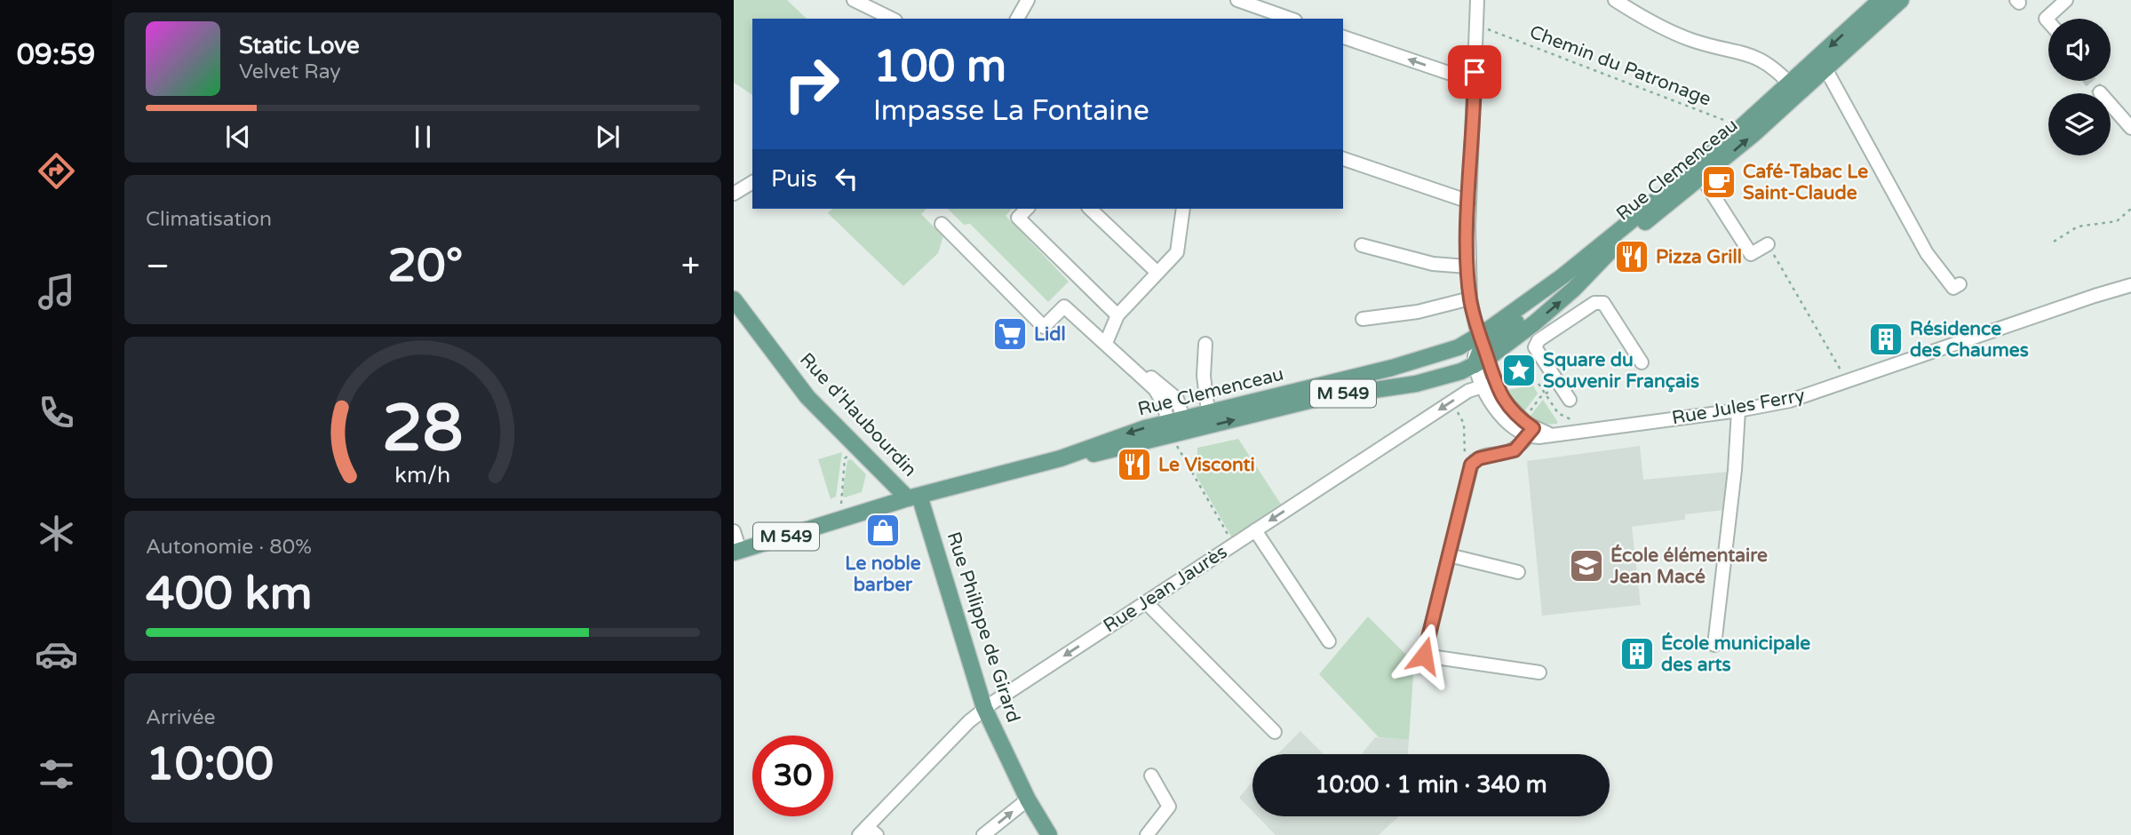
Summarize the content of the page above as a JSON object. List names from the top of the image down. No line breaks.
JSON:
{"streets":{"main road":["Rue Clemenceau","M 549","Rue d'Haubourdin","Rue Philippe de Girard"],"street":["Rue Jules Ferry","Rue Jean Jaurès"],"path":["Chemin du Patronage"]},"crossings":[["Chemin du Patronage","Rue Clemenceau"],["Rue Clemenceau","M 549"],["Rue Clemenceau","Rue d'Haubourdin"],["Rue Clemenceau","Rue Philippe de Girard"],["M 549","Rue d'Haubourdin"],["M 549","Rue Philippe de Girard"],["Rue d'Haubourdin","Rue Philippe de Girard"],["Rue Jean Jaurès","Rue Philippe de Girard"]],"one_way":["Rue Jean Jaurès"],"places":{"cafe":["Café-Tabac Le Saint-Claude"],"restaurant":["Pizza Grill","Le Visconti"],"supermarket":["Lidl"],"building":["Résidence des Chaumes","École municipale des arts"],"place":["Square du Souvenir Français"],"shop":["Le noble barber"],"school or university":["École élémentaire Jean Macé"]},"page":{"tabs":"09:59","turn":["100 m","Impasse La Fontaine"],"song":["Static Love","Velvet Ray"],"then":"Puis","tile":["Climatisation",["Autonomie · 80%","400 km"],["Arrivée","10:00"]],"heat":["−","20°","+"],"limit":"30","trip":"10:00 · 1 min · 340 m","gauge":["28","km/h"]}}
